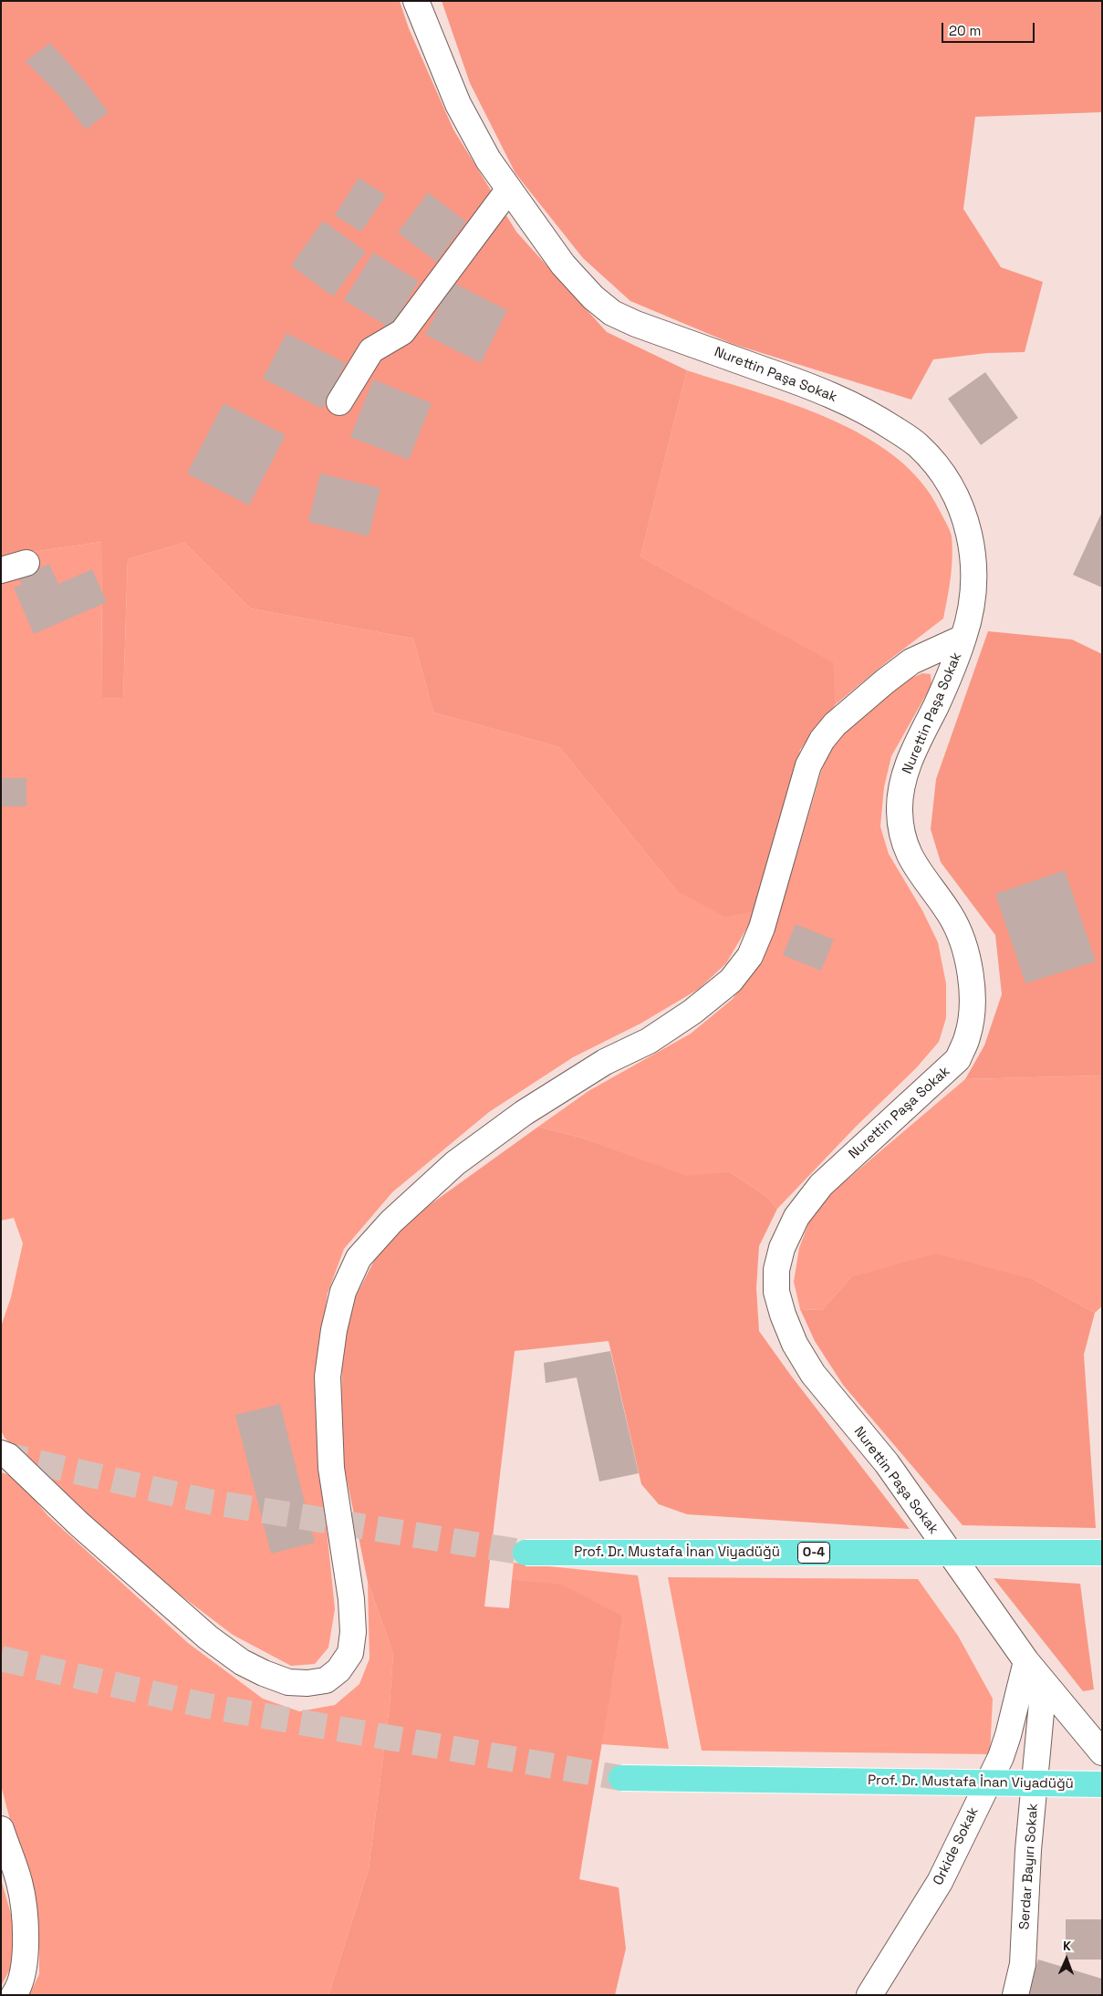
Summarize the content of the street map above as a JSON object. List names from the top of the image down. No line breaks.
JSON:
{"streets":{"highway":["Prof. Dr. Mustafa İnan Viyadüğü","O-4"],"street":["Nurettin Paşa Sokak","Orkide Sokak","Serdar Bayırı Sokak"]},"crossings":[["Nurettin Paşa Sokak","Orkide Sokak"],["Nurettin Paşa Sokak","Serdar Bayırı Sokak"]],"scale_bar":"20 m","north":"top"}
